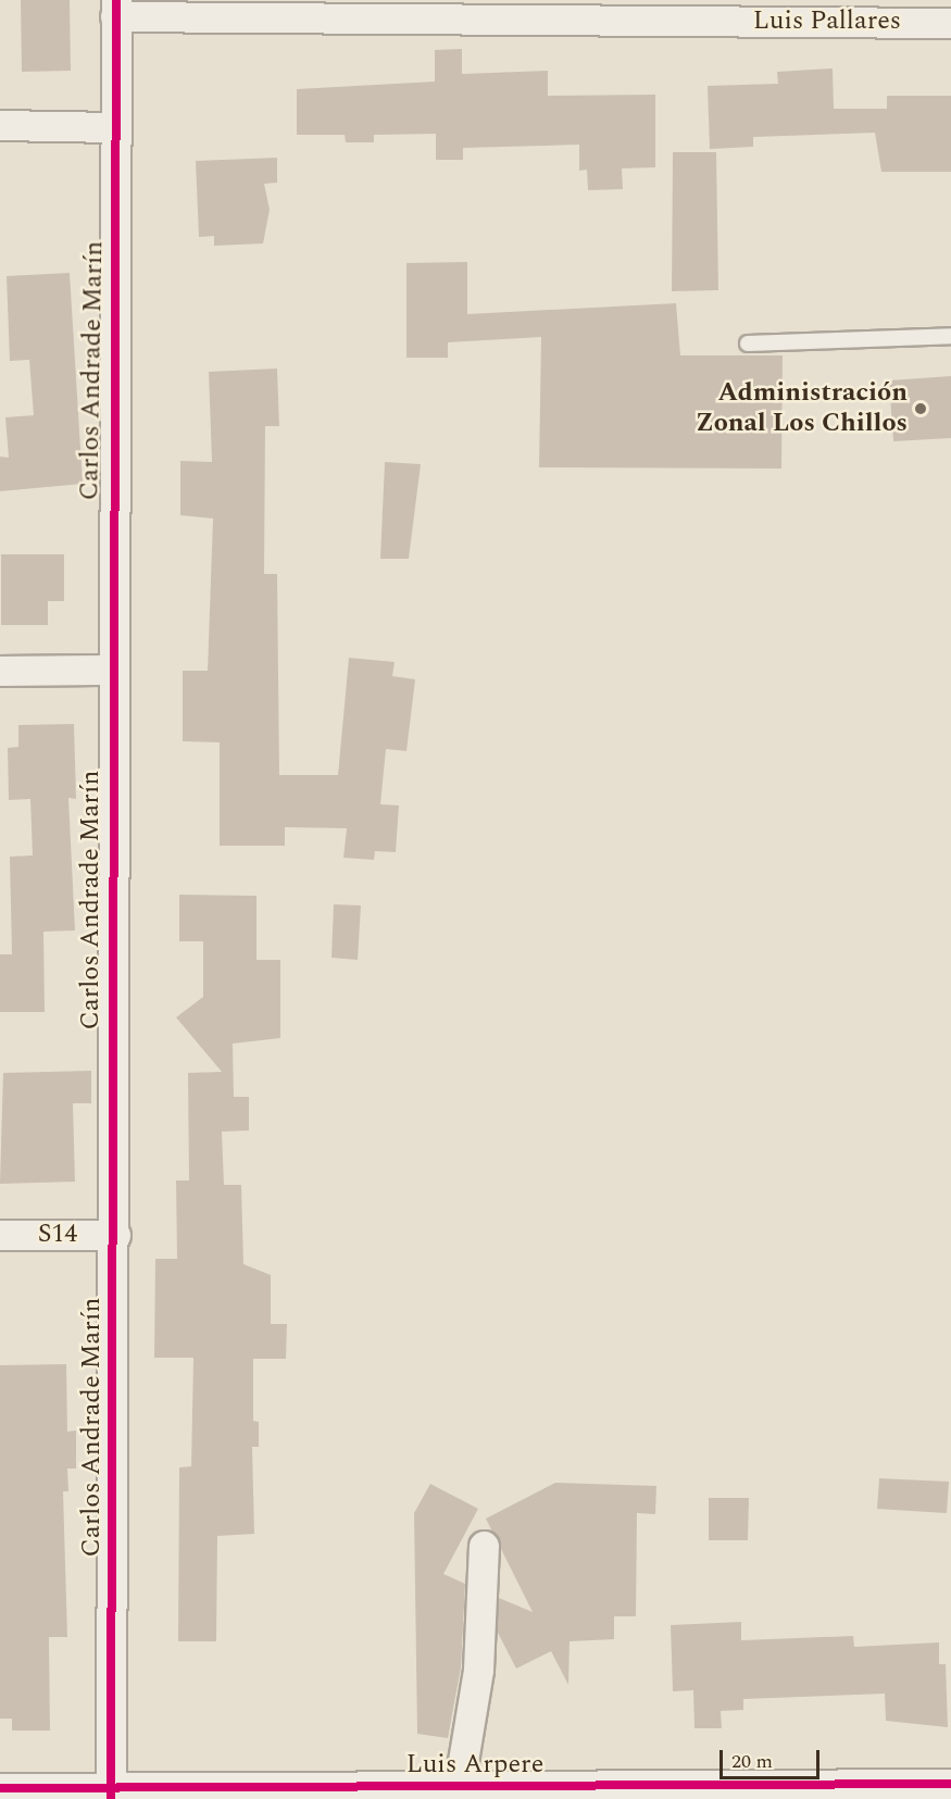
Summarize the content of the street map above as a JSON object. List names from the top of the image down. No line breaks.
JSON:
{"streets":{"street":["Luis Pallares","Carlos Andrade Marín","S14","Luis Arpere"]},"crossings":[["Luis Pallares","Carlos Andrade Marín"],["Carlos Andrade Marín","S14"],["Carlos Andrade Marín","Luis Arpere"]],"places":["Administración Zonal Los Chillos"],"scale_bar":"20 m"}
